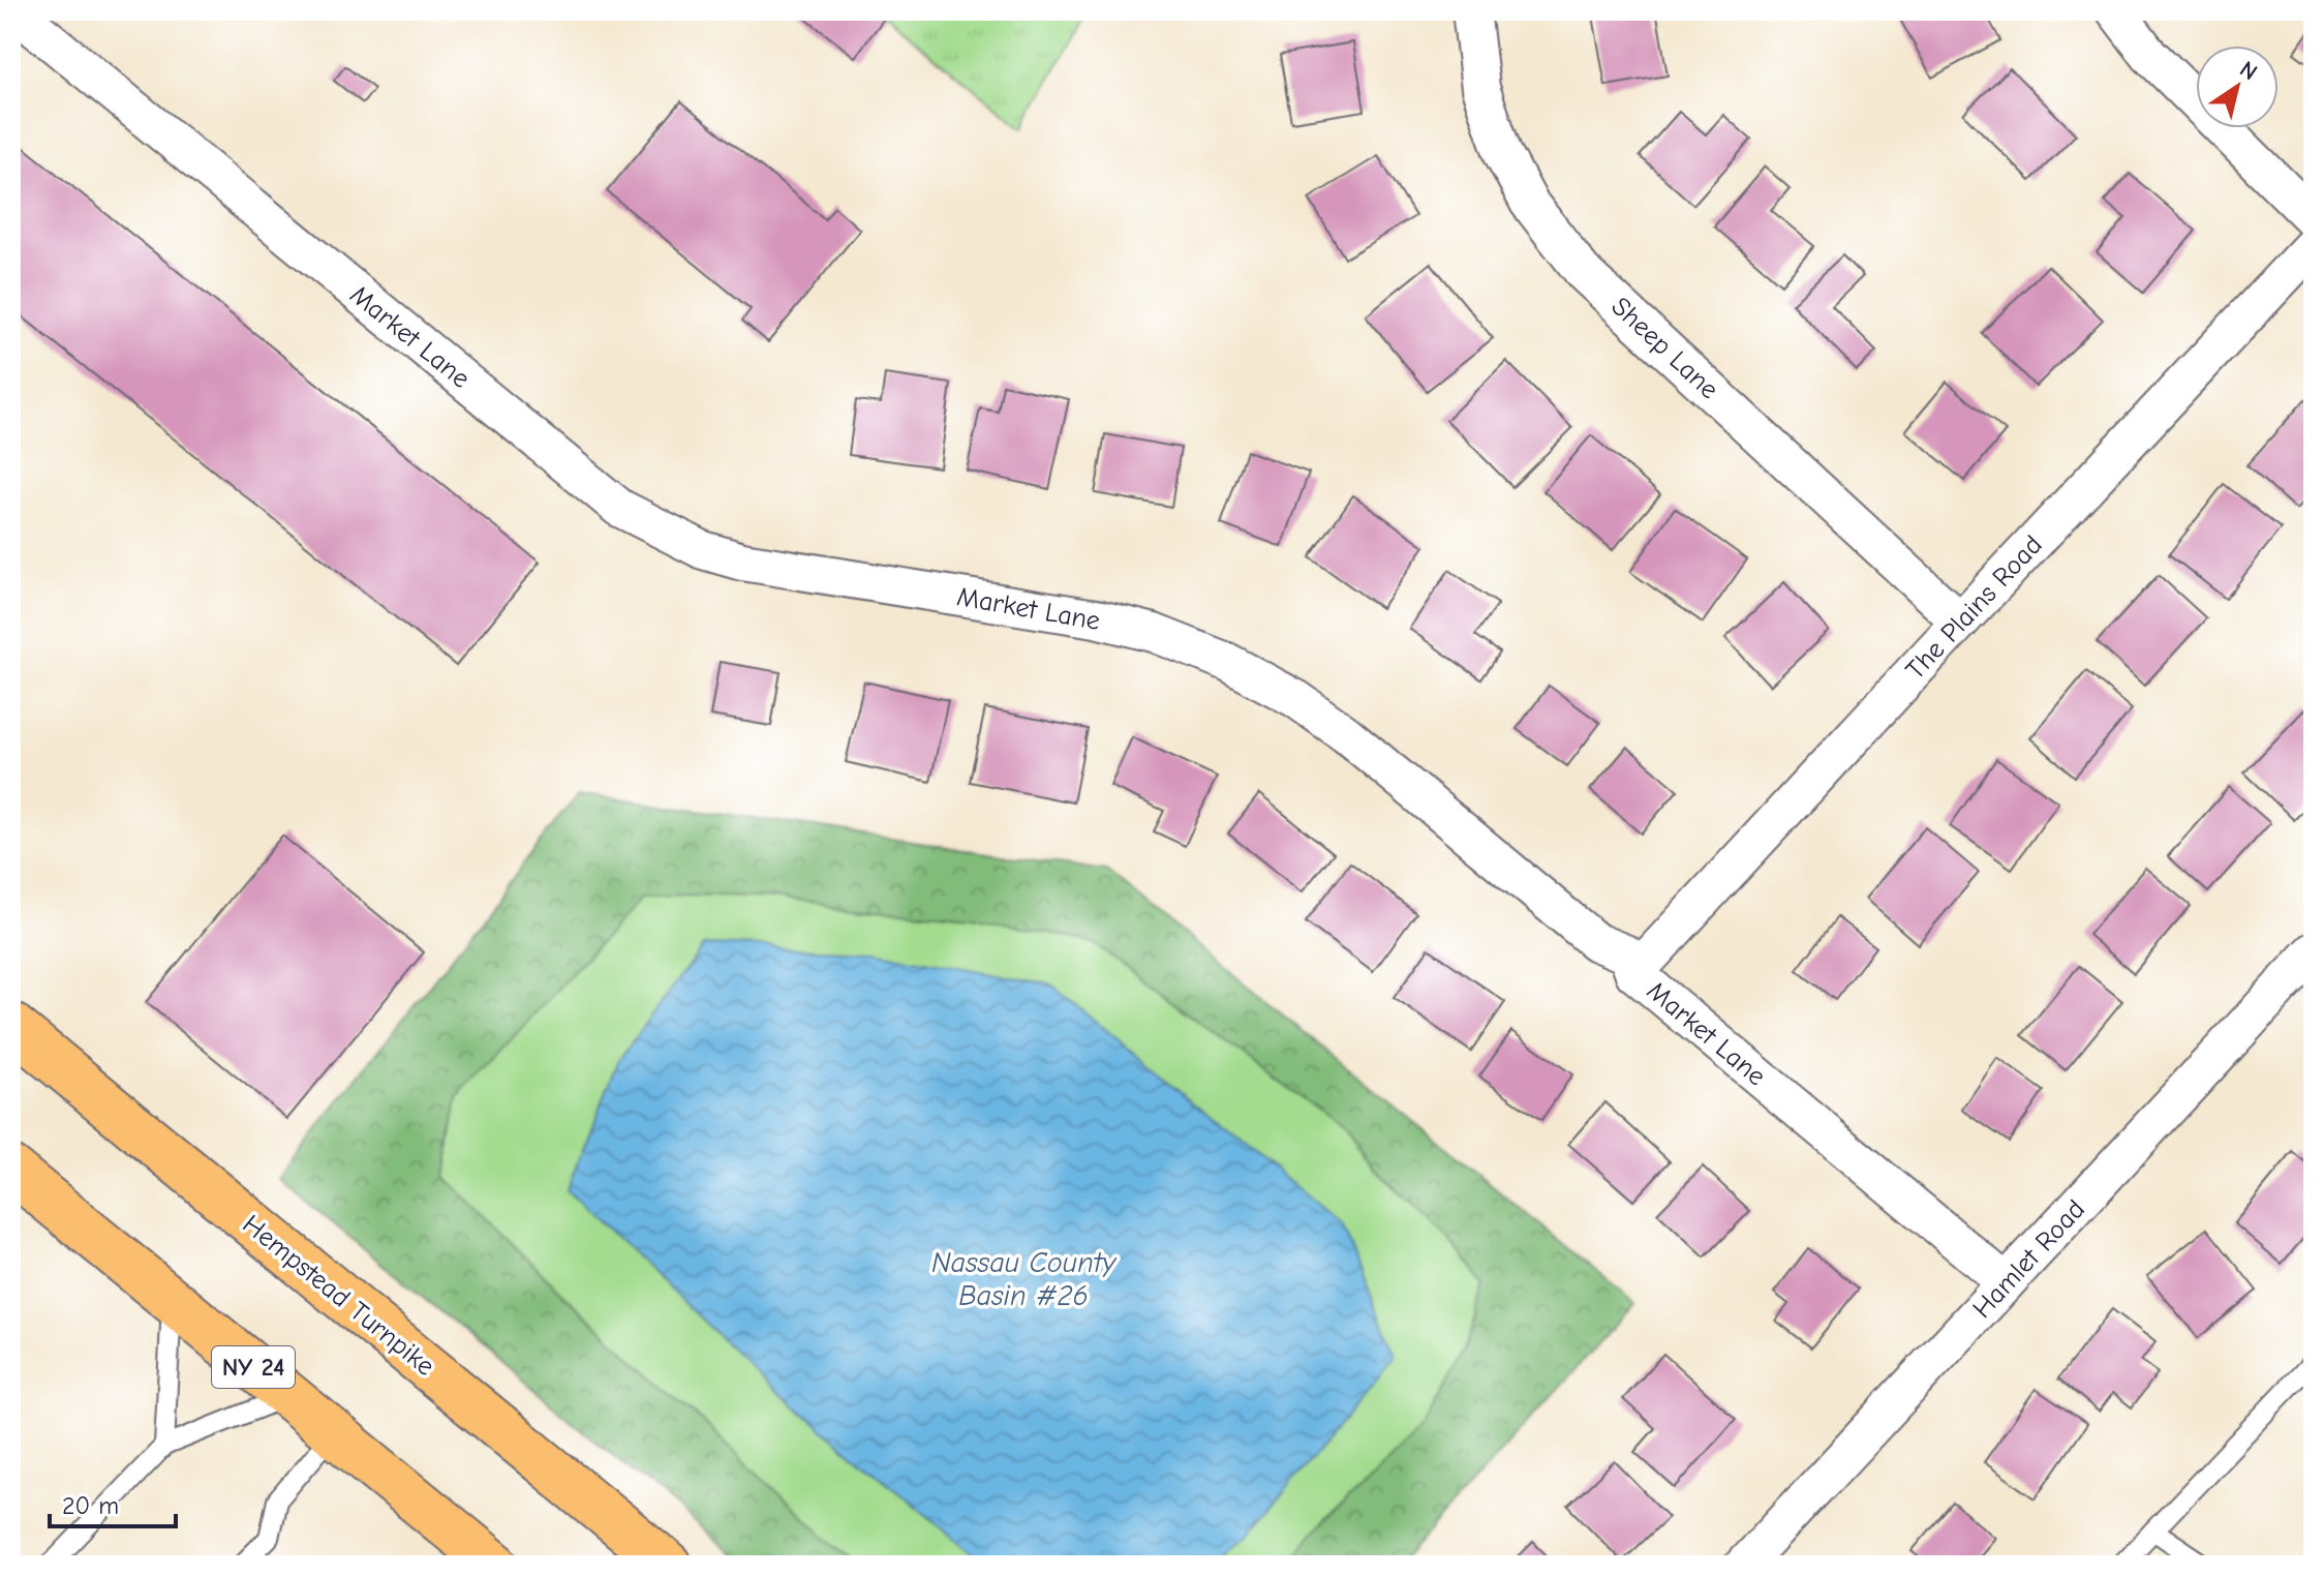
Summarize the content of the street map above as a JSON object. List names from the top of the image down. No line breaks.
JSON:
{"streets":{"main road":["Hempstead Turnpike","NY 24"],"street":["Market Lane","Sheep Lane","The Plains Road","Hamlet Road"]},"crossings":[["Market Lane","The Plains Road"],["Market Lane","Hamlet Road"],["Sheep Lane","The Plains Road"]],"water":["Nassau County Basin #26"],"scale_bar":"20 m","north":"top right"}
